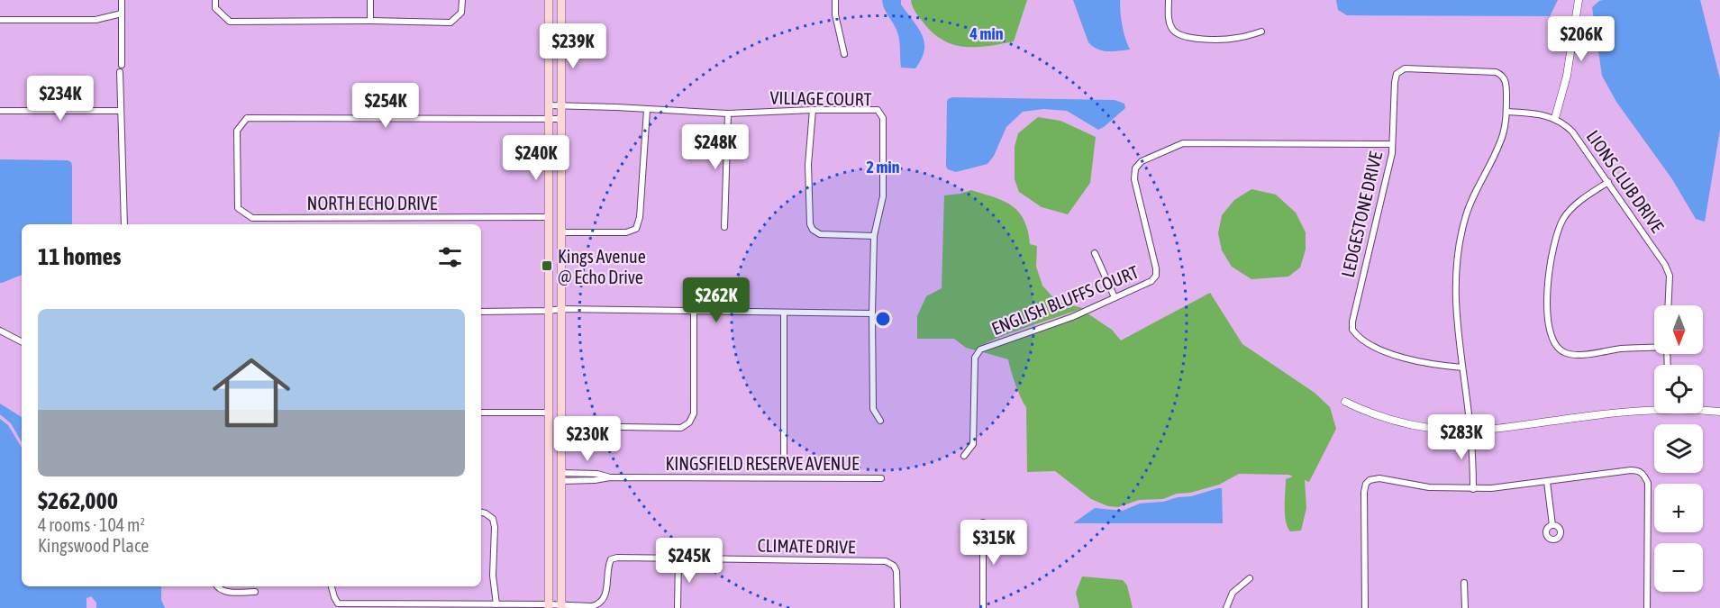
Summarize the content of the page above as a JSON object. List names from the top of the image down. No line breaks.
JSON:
{"streets":{"street":["VILLAGE COURT","LIONS CLUB DRIVE","NORTH ECHO DRIVE","LEDGESTONE DRIVE","ENGLISH BLUFFS COURT","KINGSFIELD RESERVE AVENUE","CLIMATE DRIVE"]},"crossings":[["LEDGESTONE DRIVE","ENGLISH BLUFFS COURT"]],"places":{"transit":["Kings Avenue @ Echo Drive"]},"north":"bottom","page":{"price":["$206K","$239K","$234K","$254K","$248K","$240K","$262K","$283K","$230K","$315K","$245K"],"heading":"11 homes","list":[{"name":"$262,000","note":"4 rooms · 104 m² · Kingswood Place"}],"map_buttons":["+","−"]},"rings":["4 min","2 min"]}
